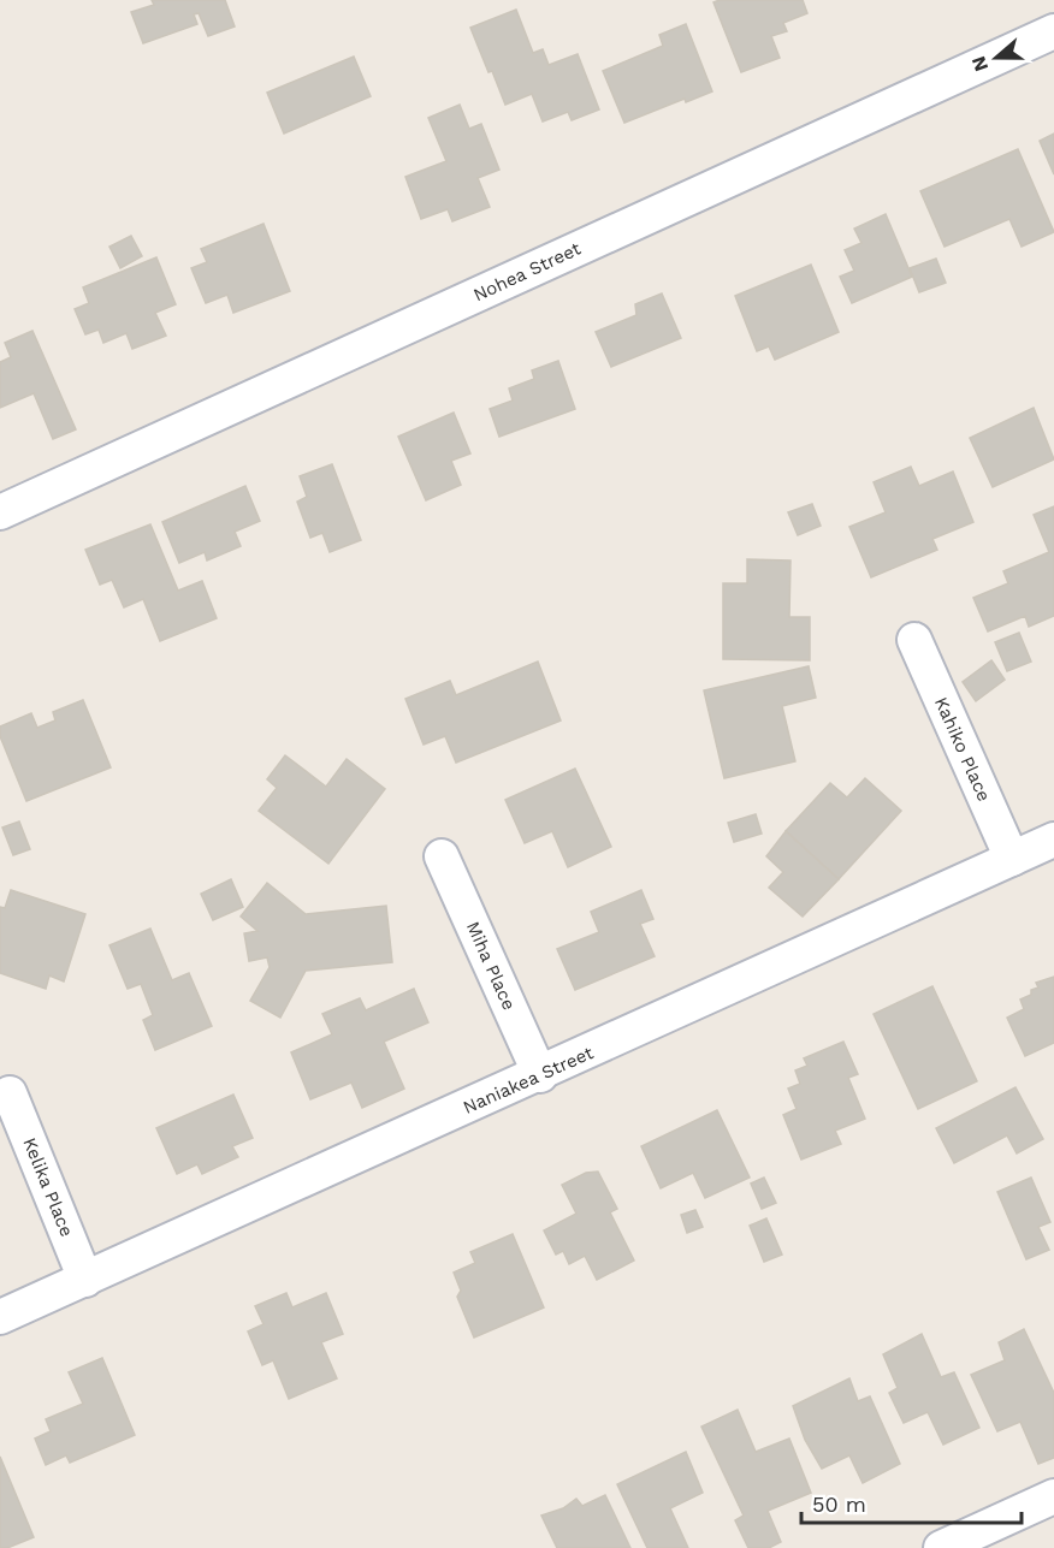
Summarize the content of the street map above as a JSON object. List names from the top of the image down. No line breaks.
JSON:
{"streets":{"street":["Nohea Street","Kahiko Place","Miha Place","Naniakea Street","Kelika Place"]},"crossings":[["Kahiko Place","Naniakea Street"],["Miha Place","Naniakea Street"],["Naniakea Street","Kelika Place"]],"scale_bar":"50 m","north":"left"}
